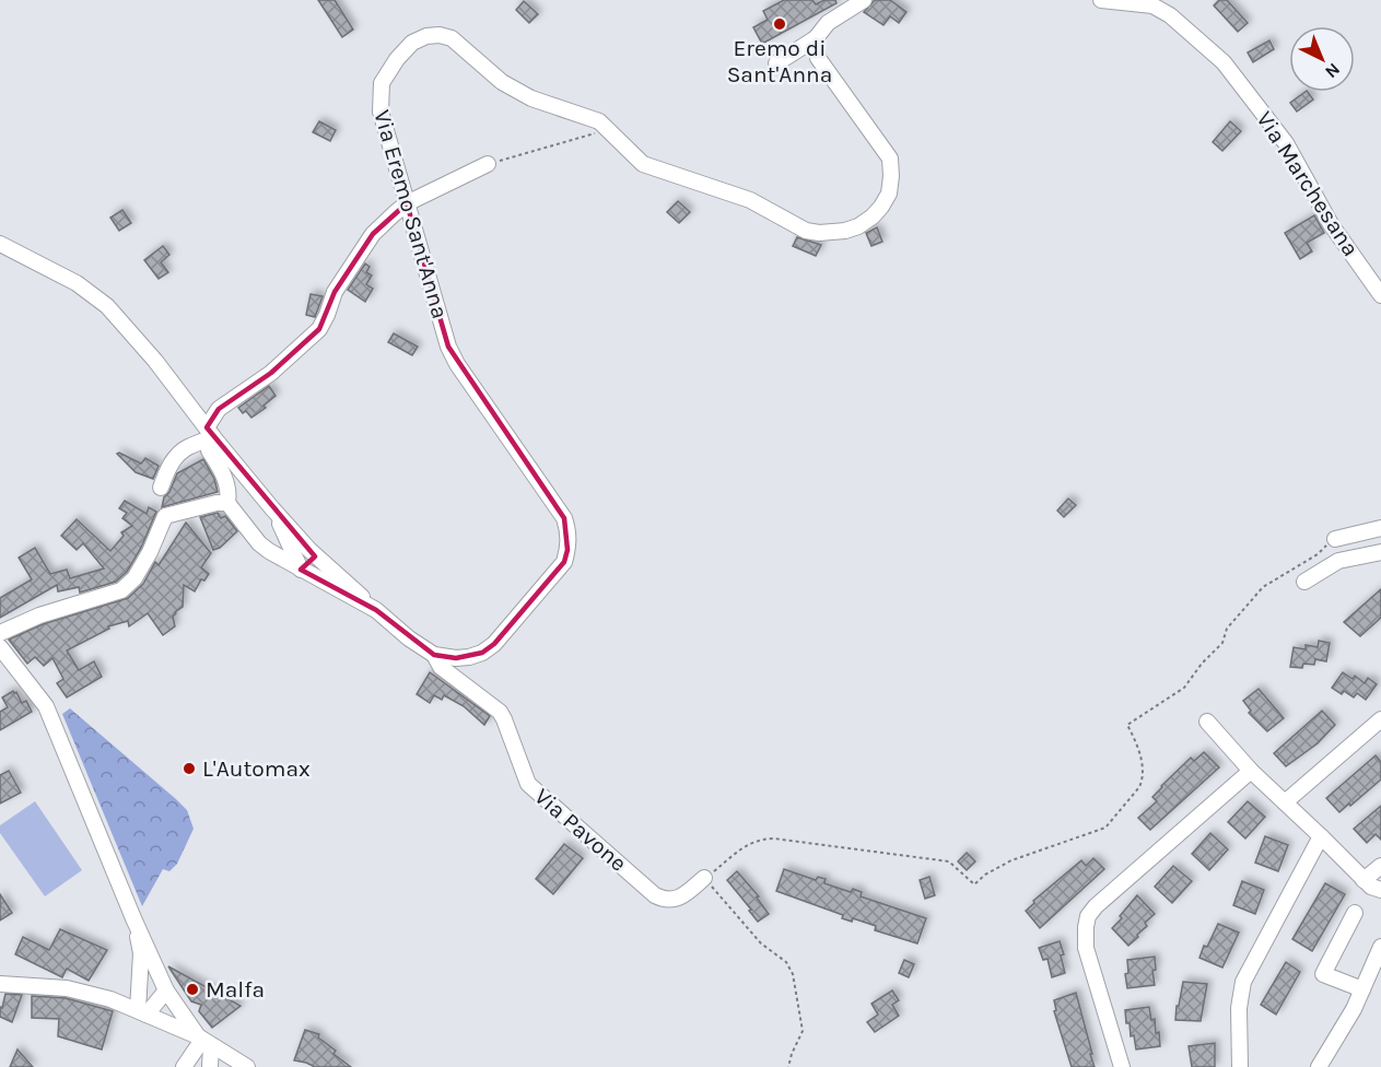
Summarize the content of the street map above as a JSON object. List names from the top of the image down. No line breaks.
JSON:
{"streets":{"street":["Via Marchesana","Via Eremo Sant'Anna","Via Pavone"]},"crossings":[["Via Eremo Sant'Anna","Via Pavone"]],"places":["Eremo di Sant'Anna","L'Automax","Malfa"],"north":"bottom right"}
